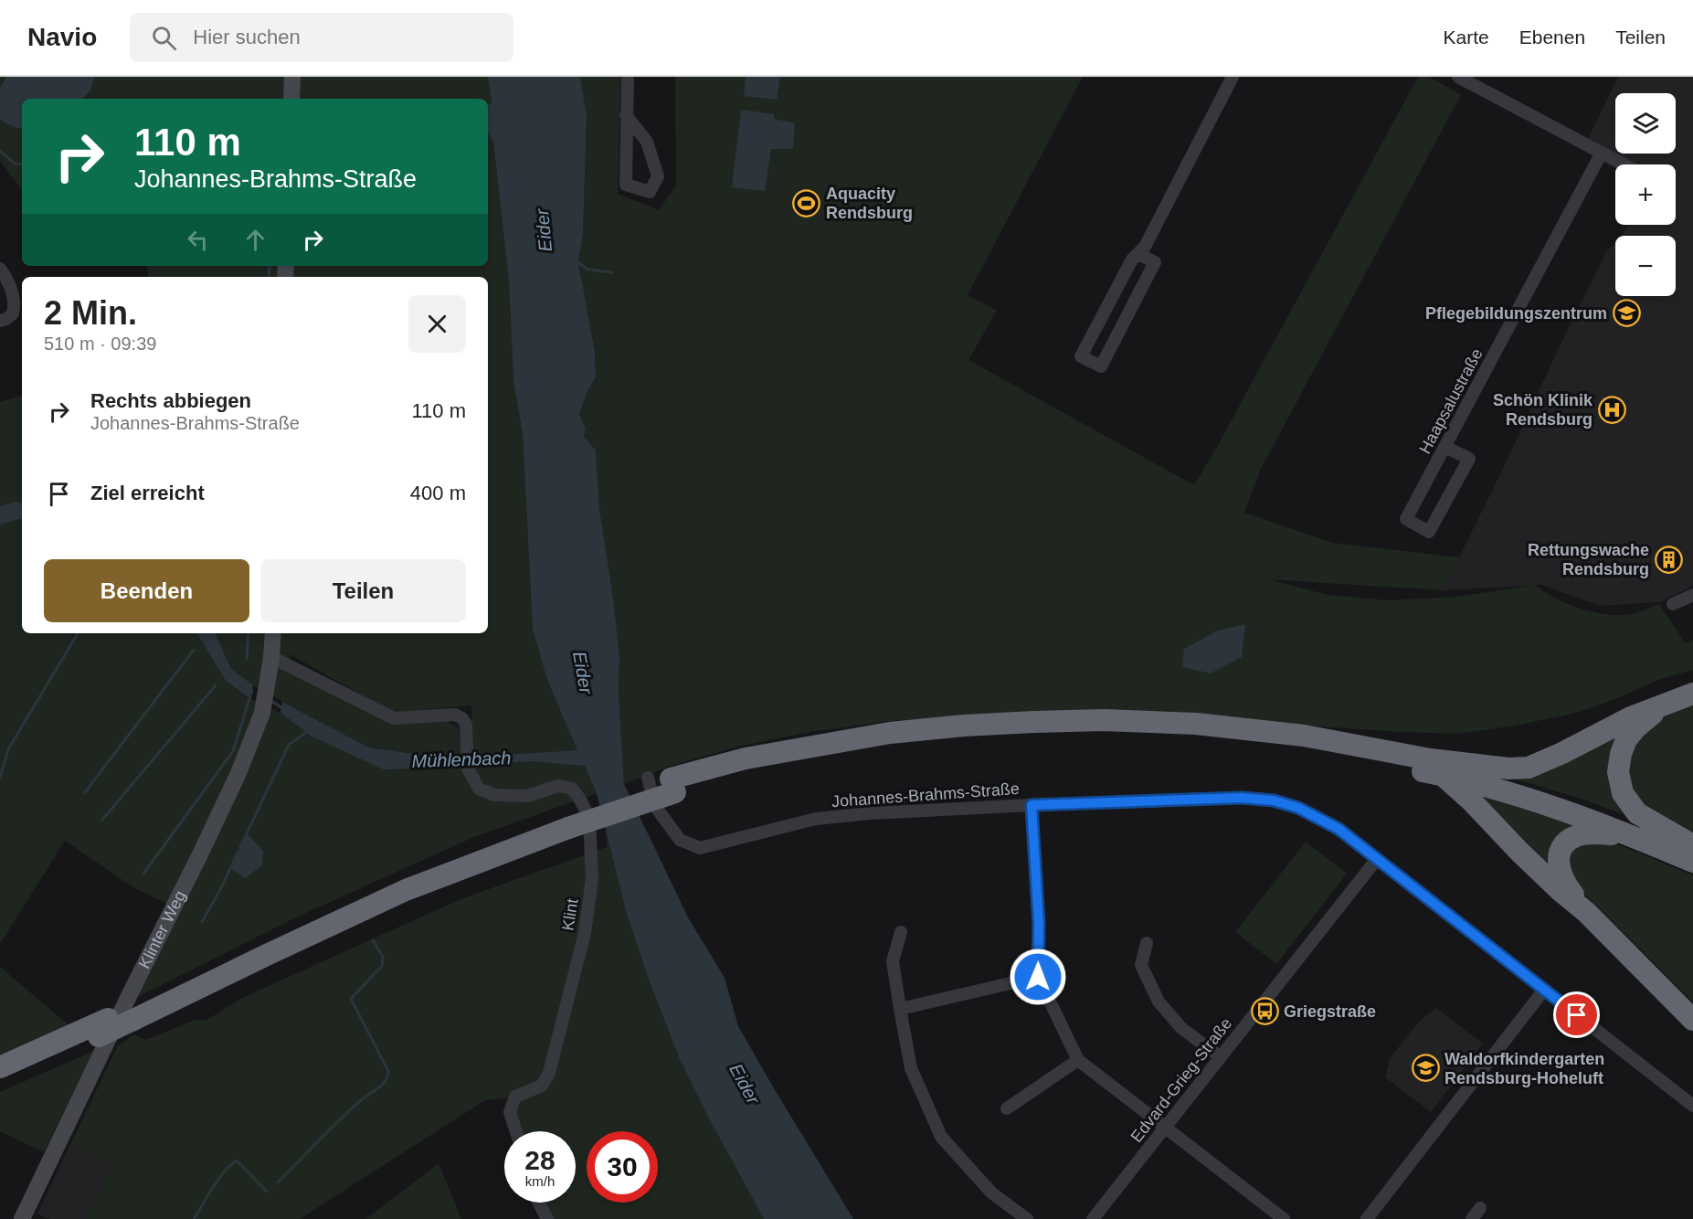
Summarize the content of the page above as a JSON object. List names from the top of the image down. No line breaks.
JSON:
{"streets":{"street":["Haapsalustraße","Johannes-Brahms-Straße","Klint","Klinter Weg","Edvard-Grieg-Straße"]},"crossings":[["Johannes-Brahms-Straße","Edvard-Grieg-Straße"]],"water":["Eider","Mühlenbach"],"places":{"sports":["Aquacity Rendsburg"],"school or university":["Pflegebildungszentrum","Waldorfkindergarten Rendsburg-Hoheluft"],"hospital":["Schön Klinik Rendsburg"],"building":["Rettungswache Rendsburg"],"bus stop":["Griegstraße"]},"page":{"header":"Navio","search":"Hier suchen","nav":["Karte","Ebenen","Teilen"],"map_buttons":["+","−"],"turn":["110 m","Johannes-Brahms-Straße"],"heading":["2 Min.","510 m · 09:39"],"list":[{"name":"Rechts abbiegen","note":"Johannes-Brahms-Straße","value":"110 m"},{"name":"Ziel erreicht","value":"400 m"}],"buttons":["Beenden","Teilen"],"speed":"28 km/h","limit":"30"}}
